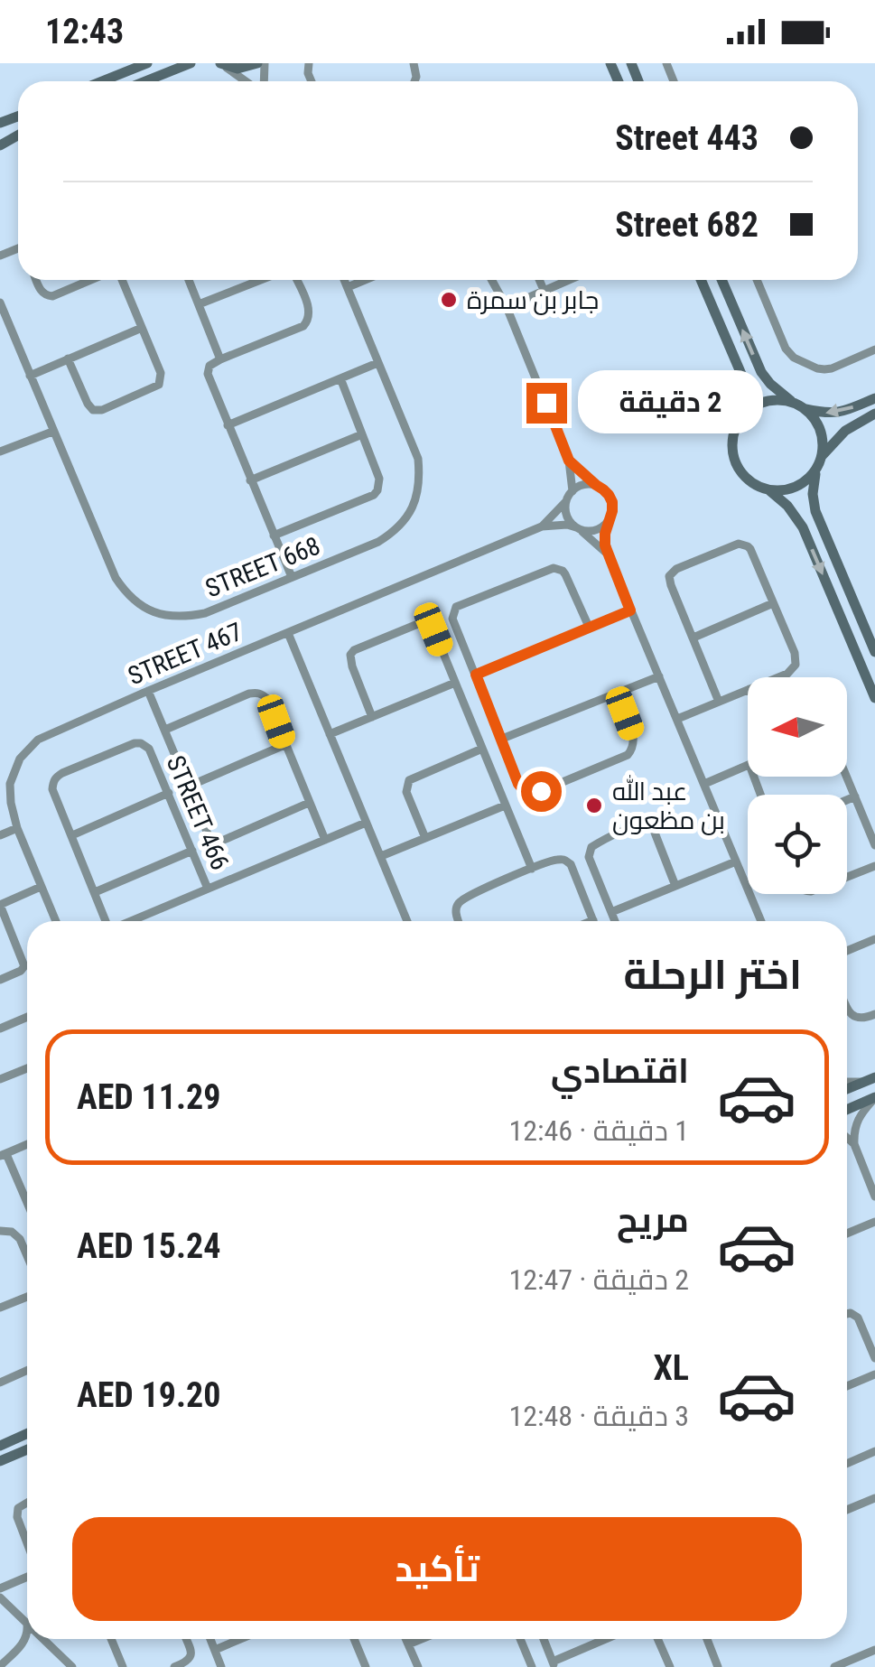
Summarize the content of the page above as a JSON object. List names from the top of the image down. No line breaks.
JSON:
{"streets":{"street":["STREET 668","STREET 467","STREET 466"]},"places":["جابر بن سمرة","عبد الله بن مظعون"],"north":"left","page":{"status":"12:43","banner":["Street 443","Street 682"],"bubble":"2 دقيقة","heading":"اختر الرحلة","list":[{"name":"اقتصادي","note":"1 دقيقة · 12:46","value":"AED 11.29"},{"name":"مريح","note":"2 دقيقة · 12:47","value":"AED 15.24"},{"name":"XL","note":"3 دقيقة · 12:48","value":"AED 19.20"}],"buttons":"تأكيد"}}
